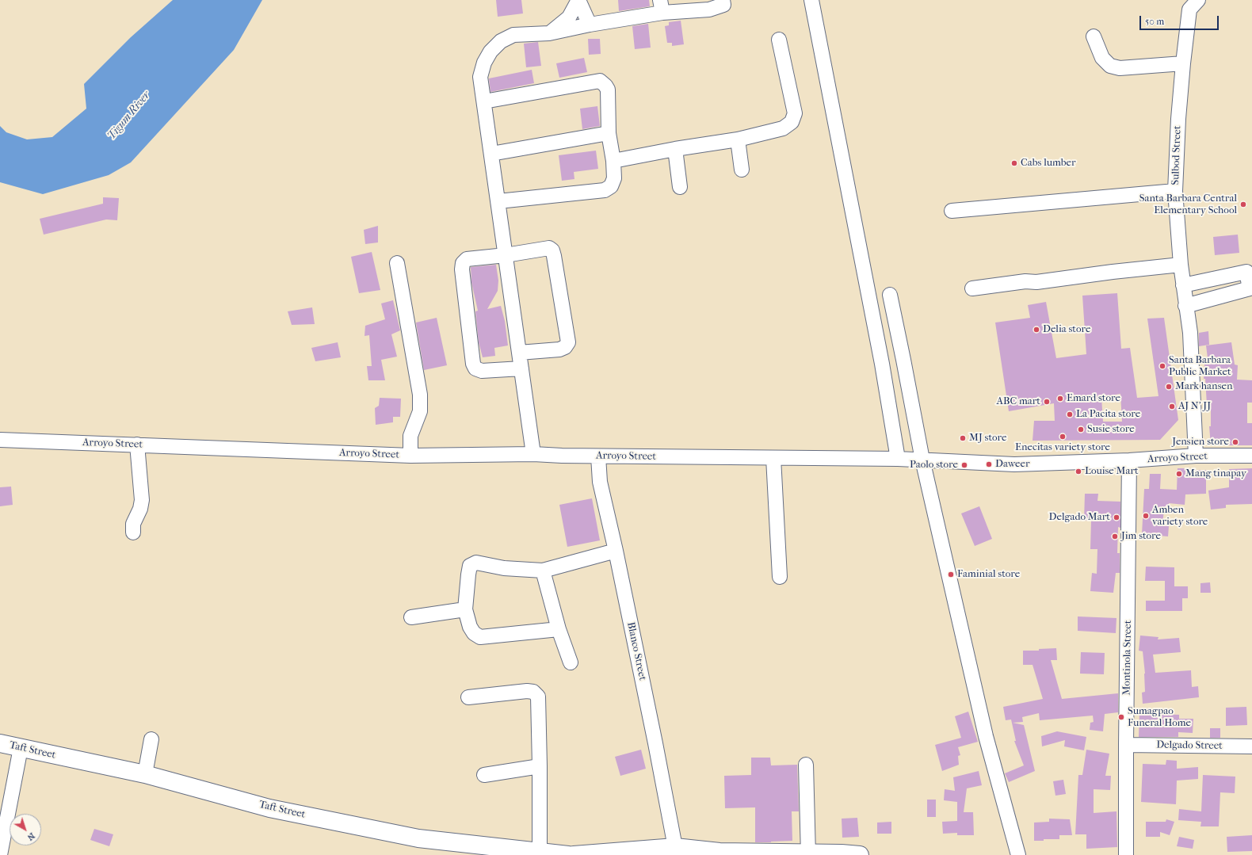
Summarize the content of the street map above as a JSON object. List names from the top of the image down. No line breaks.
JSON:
{"streets":{"main road":["Taft Street"],"street":["Sulbod Street","Arroyo Street","Blanco Street","Montinola Street","Delgado Street"]},"crossings":[["Sulbod Street","Arroyo Street"],["Arroyo Street","Blanco Street"],["Arroyo Street","Montinola Street"],["Montinola Street","Delgado Street"]],"water":["Tigum River"],"places":["Cabs lumber","Santa Barbara Central Elementary School","Delia store","Santa Barbara Public Market","Mark hansen","Emard store","ABC mart","AJ N' JJ","La Pacita store","Susie store","Enecitas variety store","MJ store","Jensien store","Daweer","Paolo store","Louise Mart","Mang tinapay","Amben variety store","Delgado Mart","Jim store","Faminial store","Sumagpao Funeral Home"],"scale_bar":"50 m","north":"bottom right"}
